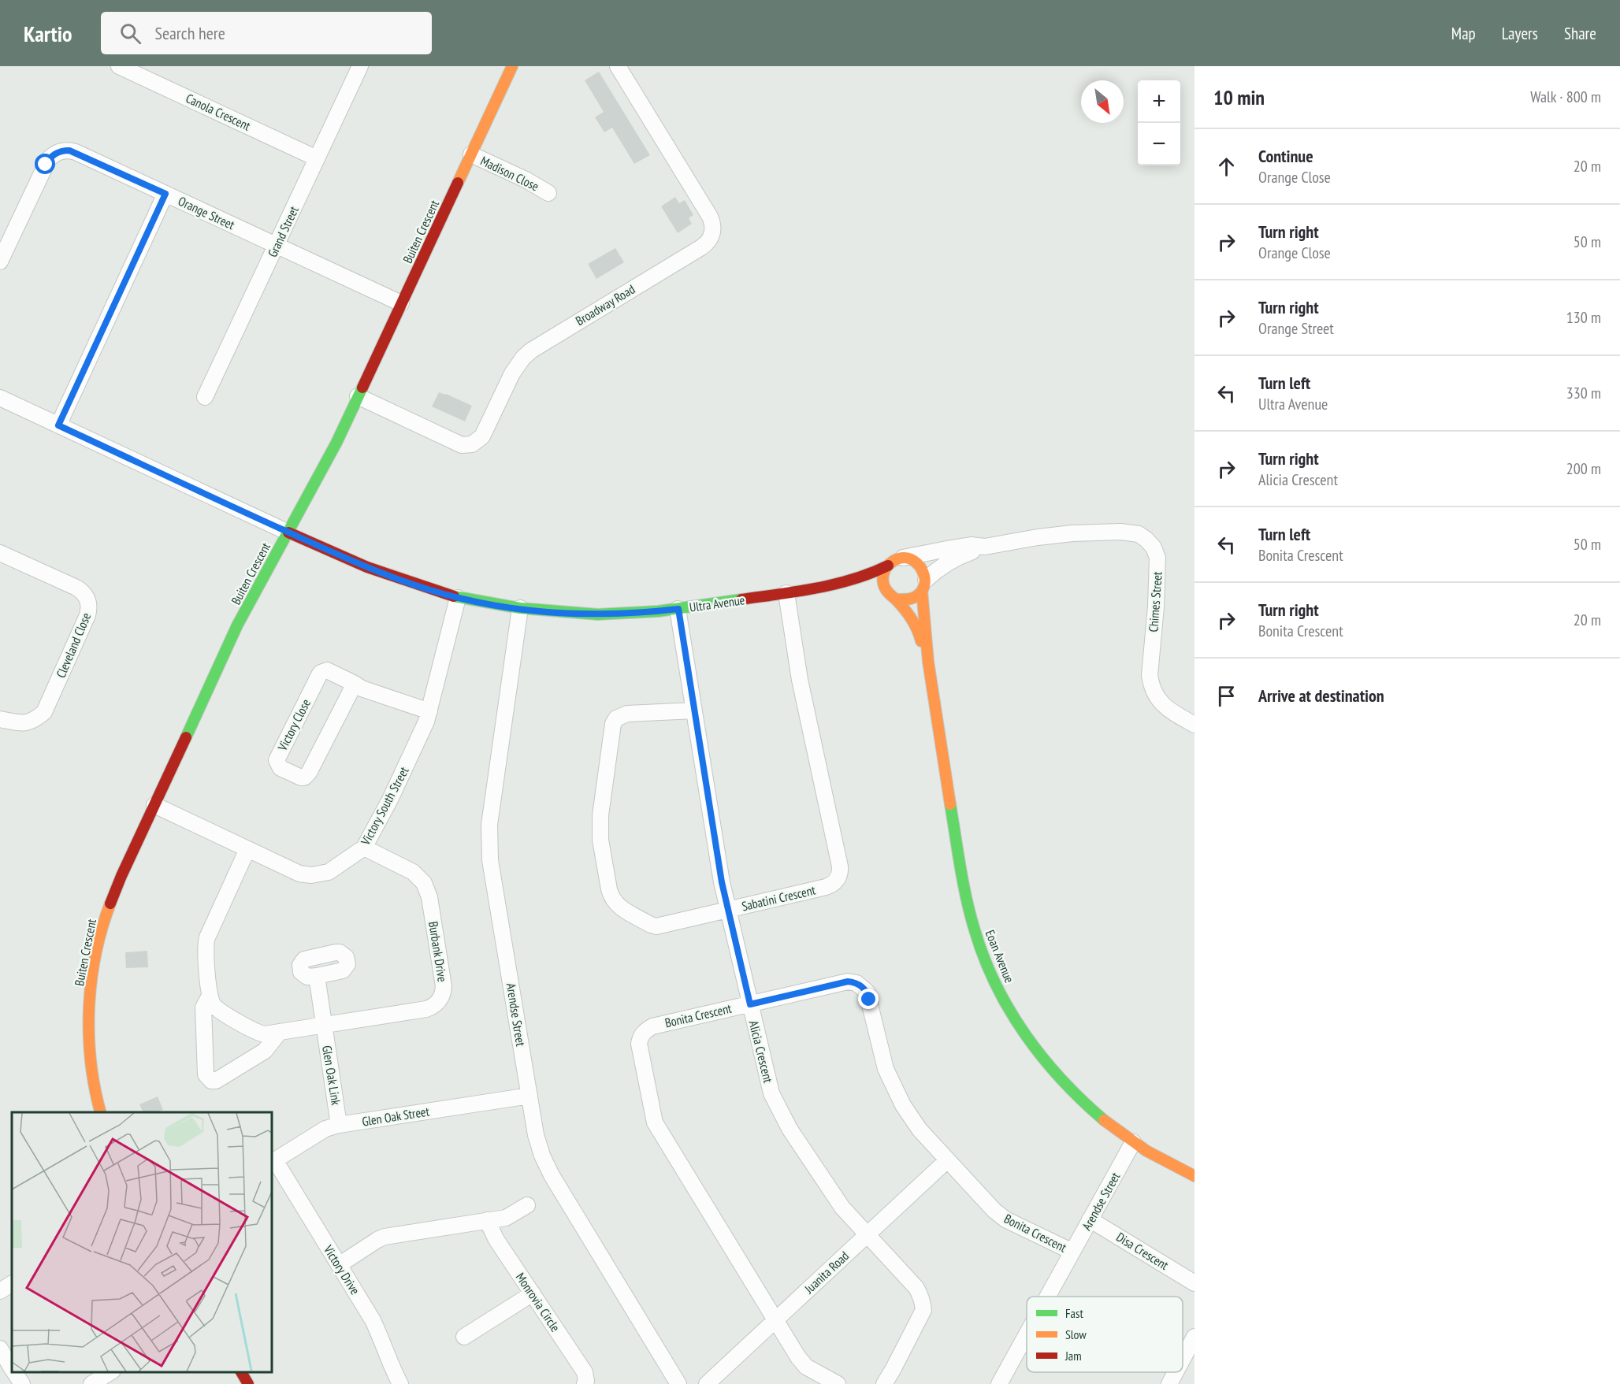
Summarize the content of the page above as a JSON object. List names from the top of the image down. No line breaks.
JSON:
{"streets":{"street":["Canola Crescent","Madison Close","Orange Street","Grand Street","Buiten Crescent","Broadway Road","Chimes Street","Ultra Avenue","Cleveland Close","Victory Close","Victory South Street","Sabatini Crescent","Burbank Drive","Eoan Avenue","Arendse Street","Bonita Crescent","Alicia Crescent","Glen Oak Link","Glen Oak Street","Disa Crescent","Victory Drive","Juanita Road","Monrovia Circle"]},"crossings":[["Canola Crescent","Grand Street"],["Madison Close","Buiten Crescent"],["Orange Street","Grand Street"],["Orange Street","Buiten Crescent"],["Orange Street","Ultra Avenue"],["Buiten Crescent","Broadway Road"],["Buiten Crescent","Ultra Avenue"],["Buiten Crescent","Victory South Street"],["Chimes Street","Ultra Avenue"],["Chimes Street","Eoan Avenue"],["Ultra Avenue","Victory South Street"],["Ultra Avenue","Sabatini Crescent"],["Ultra Avenue","Eoan Avenue"],["Ultra Avenue","Arendse Street"],["Ultra Avenue","Alicia Crescent"],["Victory Close","Victory South Street"],["Victory South Street","Burbank Drive"],["Sabatini Crescent","Alicia Crescent"],["Burbank Drive","Glen Oak Link"],["Eoan Avenue","Arendse Street"],["Arendse Street","Bonita Crescent"],["Arendse Street","Glen Oak Street"],["Arendse Street","Disa Crescent"],["Bonita Crescent","Alicia Crescent"],["Bonita Crescent","Juanita Road"],["Alicia Crescent","Juanita Road"],["Glen Oak Link","Glen Oak Street"],["Glen Oak Street","Victory Drive"]],"legend":["Fast","Slow","Jam"],"north":"bottom right","page":{"header":"Kartio","search":"Search here","nav":["Map","Layers","Share"],"heading":["10 min","Walk · 800 m"],"map_buttons":["+","−"],"list":[["Continue","Orange Close","20 m"],["Turn right","Orange Close","50 m"],["Turn right","Orange Street","130 m"],["Turn left","Ultra Avenue","330 m"],["Turn right","Alicia Crescent","200 m"],["Turn left","Bonita Crescent","50 m"],["Turn right","Bonita Crescent","20 m"],"Arrive at destination"]}}
